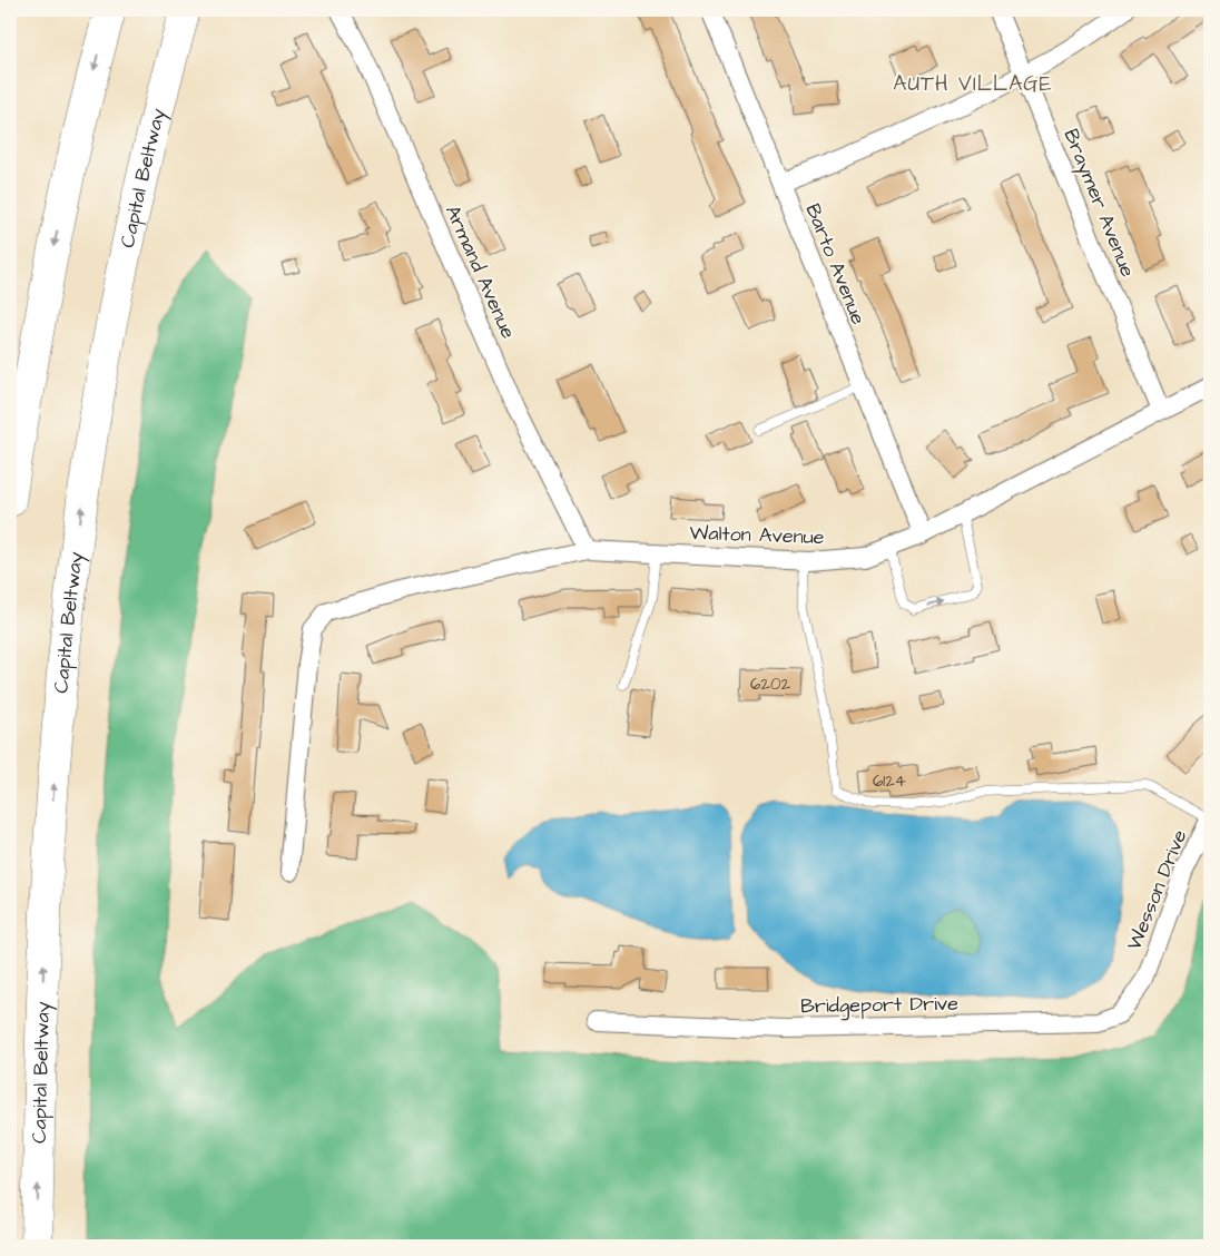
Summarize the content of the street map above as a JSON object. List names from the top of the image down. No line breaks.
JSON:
{"streets":{"highway":["Capital Beltway"],"street":["Braymer Avenue","Barto Avenue","Armand Avenue","Walton Avenue","Wesson Drive","Bridgeport Drive"]},"crossings":[["Braymer Avenue","Walton Avenue"],["Barto Avenue","Walton Avenue"],["Armand Avenue","Walton Avenue"],["Wesson Drive","Bridgeport Drive"]],"districts":["AUTH VILLAGE"],"house_numbers":["6202","6124"]}
